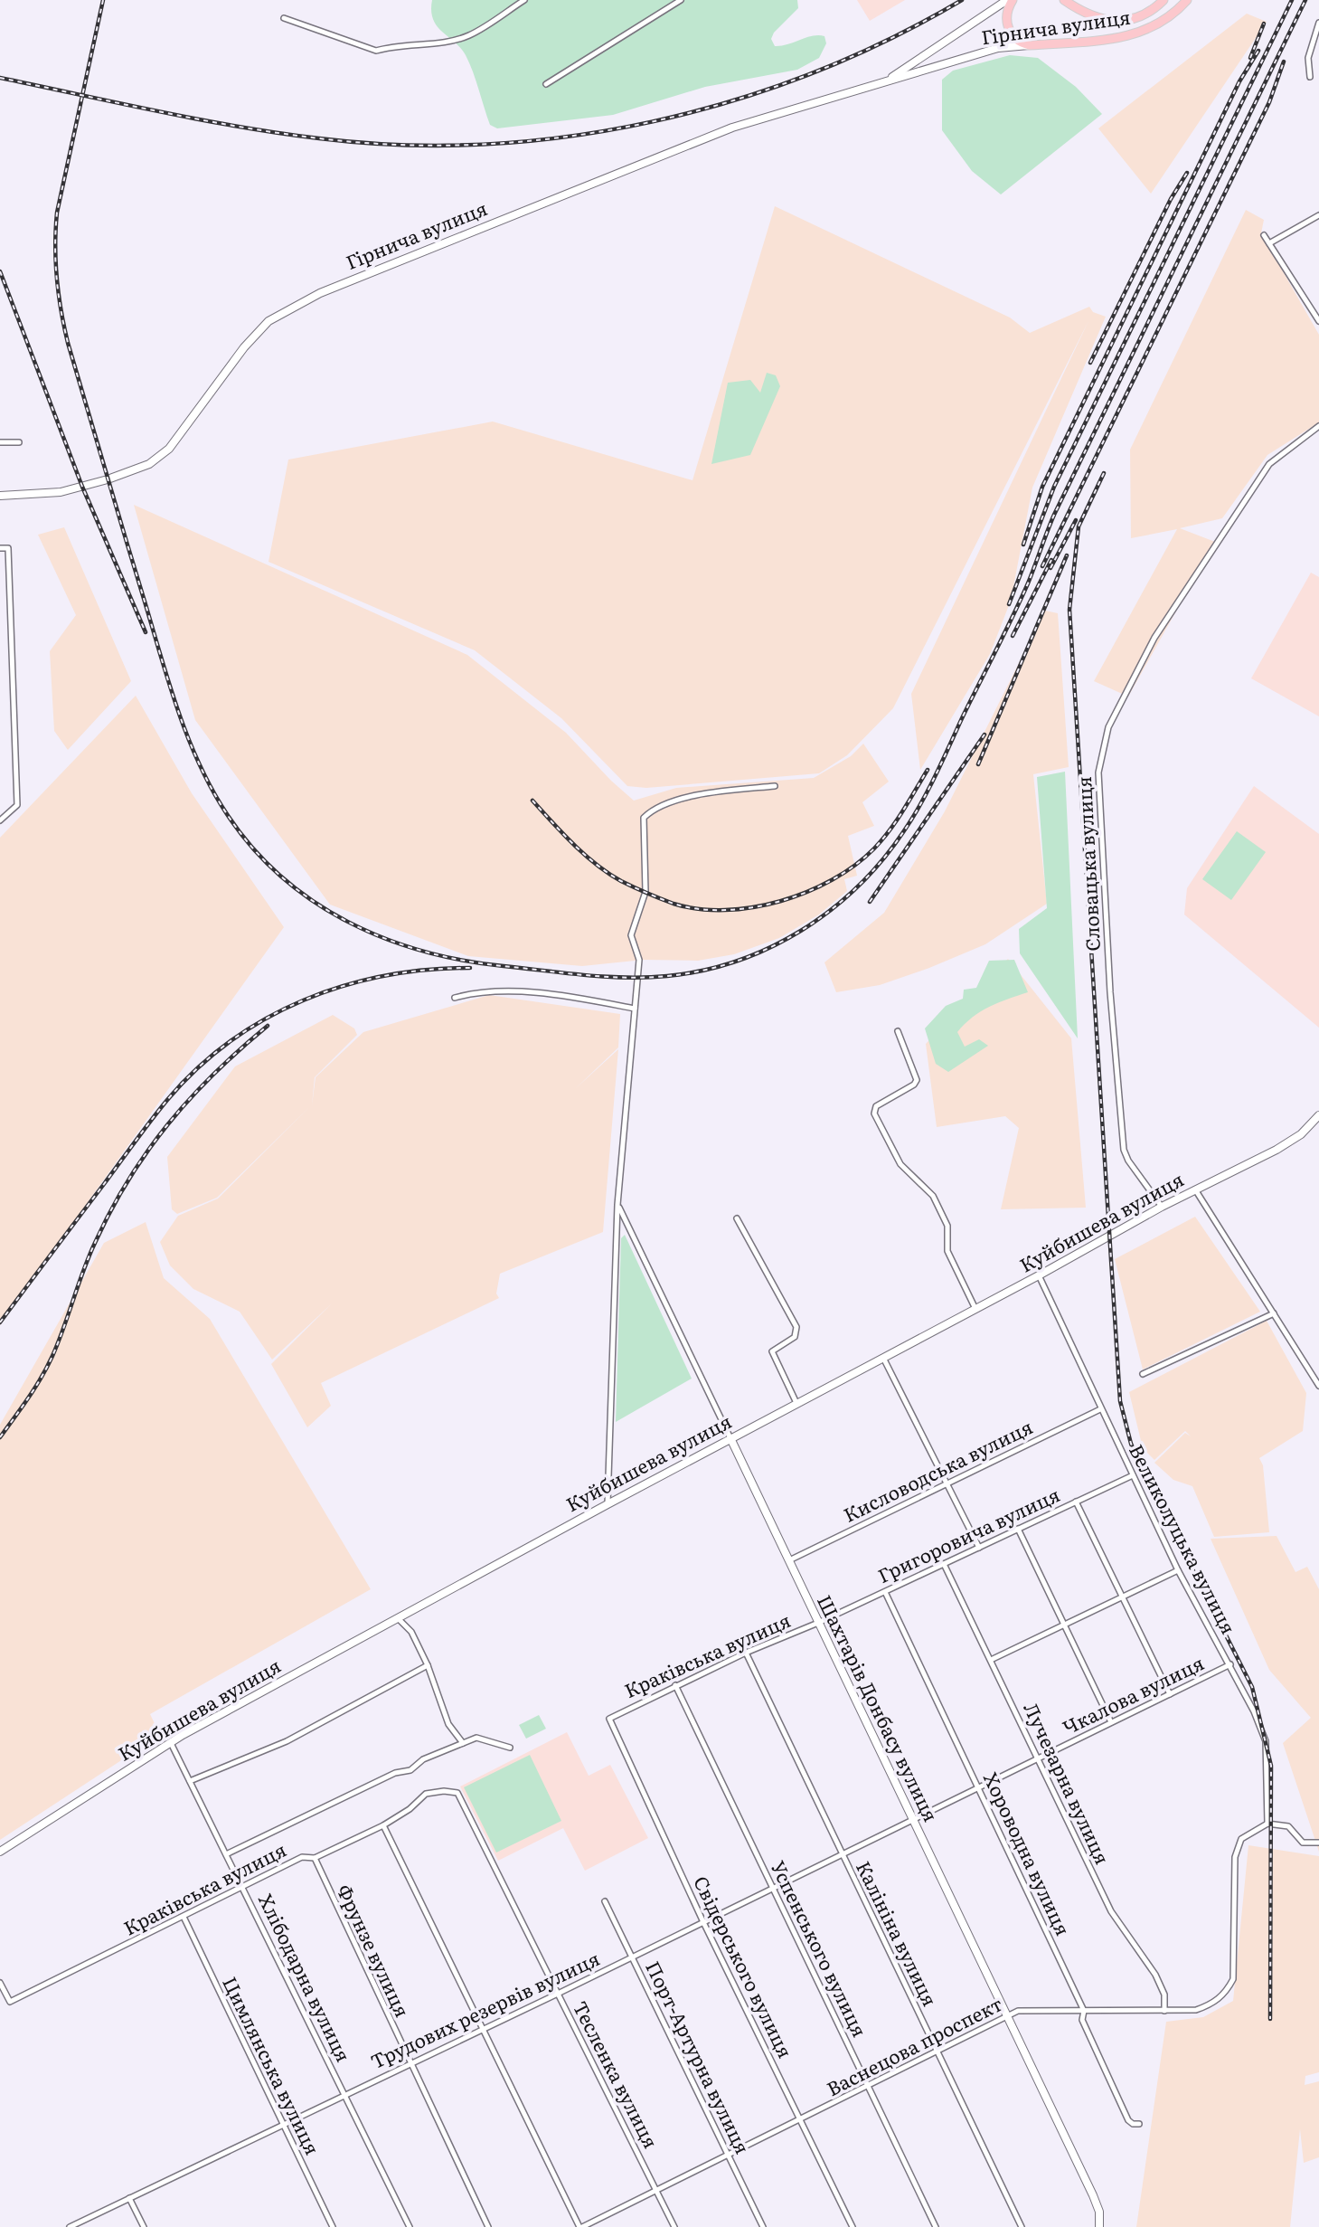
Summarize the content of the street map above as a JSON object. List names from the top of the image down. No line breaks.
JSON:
{"streets":{"main road":["Гірнича вулиця","Куйбишева вулиця","Шахтарів Донбасу вулиця"],"street":["Словацька вулиця","Кисловодська вулиця","Григоровича вулиця","Великолуцька вулиця","Краківська вулиця","Чкалова вулиця","Лучезарна вулиця","Хороводна вулиця","Калініна вулиця","Успенського вулиця","Фрунзе вулиця","Свідерського вулиця","Хлібодарна вулиця","Трудових резервів вулиця","Васнецова проспект","Порт-Артурна вулиця","Цимлянська вулиця","Тесленка вулиця"]},"crossings":[["Словацька вулиця","Куйбишева вулиця"],["Куйбишева вулиця","Великолуцька вулиця"],["Куйбишева вулиця","Шахтарів Донбасу вулиця"],["Куйбишева вулиця","Хлібодарна вулиця"],["Кисловодська вулиця","Великолуцька вулиця"],["Кисловодська вулиця","Шахтарів Донбасу вулиця"],["Григоровича вулиця","Великолуцька вулиця"],["Григоровича вулиця","Краківська вулиця"],["Григоровича вулиця","Шахтарів Донбасу вулиця"],["Григоровича вулиця","Лучезарна вулиця"],["Григоровича вулиця","Хороводна вулиця"],["Великолуцька вулиця","Чкалова вулиця"],["Великолуцька вулиця","Васнецова проспект"],["Краківська вулиця","Шахтарів Донбасу вулиця"],["Краківська вулиця","Калініна вулиця"],["Краківська вулиця","Успенського вулиця"],["Краківська вулиця","Фрунзе вулиця"],["Краківська вулиця","Свідерського вулиця"],["Краківська вулиця","Хлібодарна вулиця"],["Краківська вулиця","Цимлянська вулиця"],["Краківська вулиця","Тесленка вулиця"],["Чкалова вулиця","Шахтарів Донбасу вулиця"],["Чкалова вулиця","Лучезарна вулиця"],["Чкалова вулиця","Хороводна вулиця"],["Чкалова вулиця","Трудових резервів вулиця"],["Шахтарів Донбасу вулиця","Трудових резервів вулиця"],["Шахтарів Донбасу вулиця","Васнецова проспект"],["Лучезарна вулиця","Васнецова проспект"],["Хороводна вулиця","Васнецова проспект"],["Калініна вулиця","Трудових резервів вулиця"],["Калініна вулиця","Васнецова проспект"],["Успенського вулиця","Трудових резервів вулиця"],["Успенського вулиця","Васнецова проспект"],["Фрунзе вулиця","Трудових резервів вулиця"],["Свідерського вулиця","Трудових резервів вулиця"],["Свідерського вулиця","Васнецова проспект"],["Хлібодарна вулиця","Трудових резервів вулиця"],["Трудових резервів вулиця","Порт-Артурна вулиця"],["Трудових резервів вулиця","Цимлянська вулиця"],["Трудових резервів вулиця","Тесленка вулиця"],["Васнецова проспект","Порт-Артурна вулиця"],["Васнецова проспект","Тесленка вулиця"]]}
